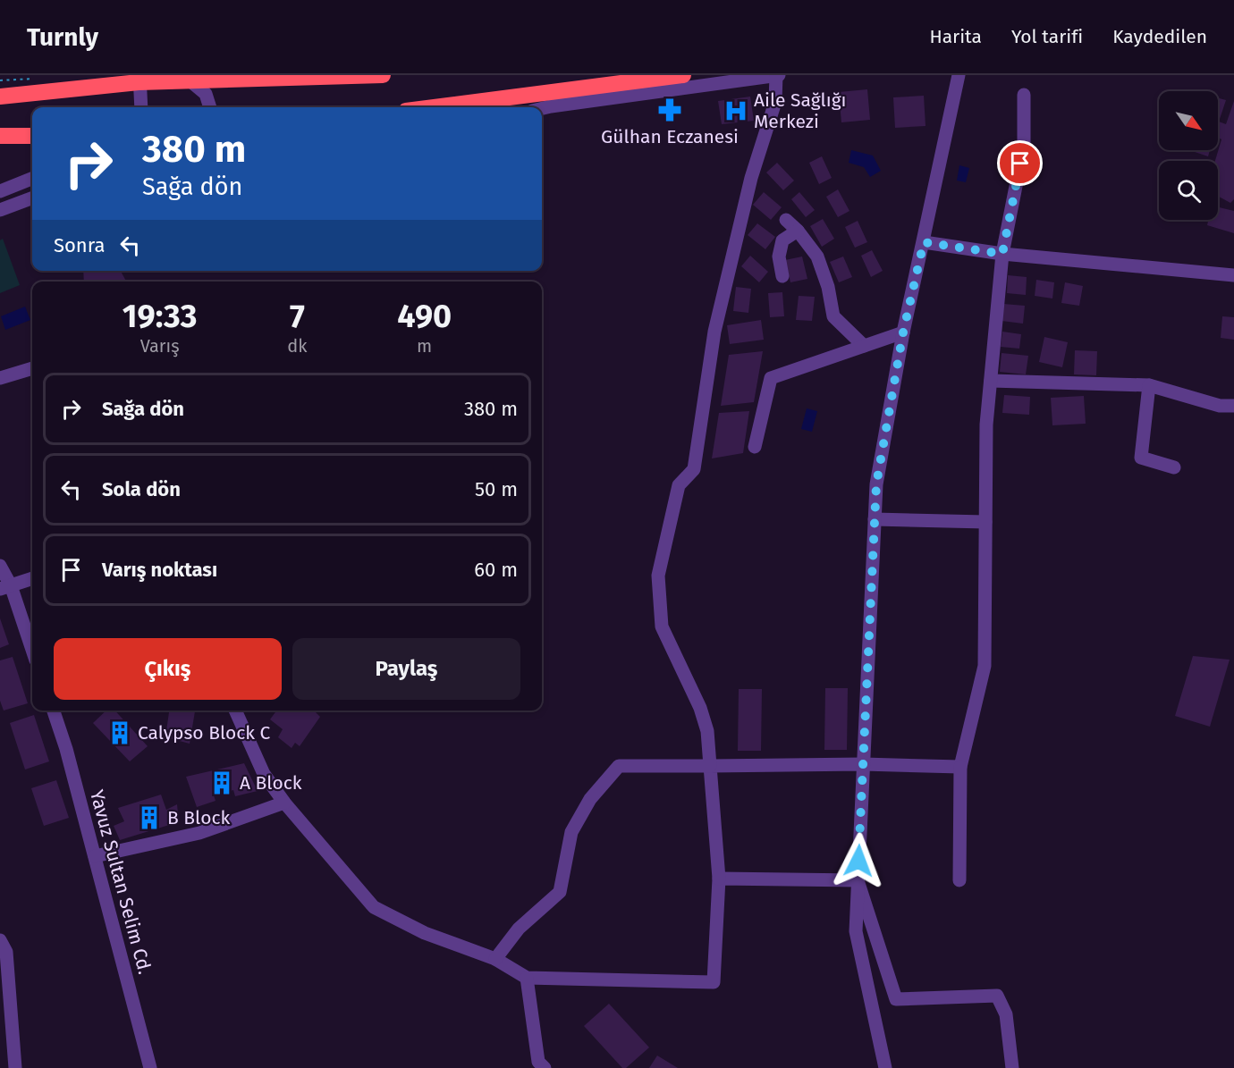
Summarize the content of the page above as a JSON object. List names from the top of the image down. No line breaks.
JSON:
{"streets":{"street":["Yavuz Sultan Selim Cd."]},"places":{"pharmacy":["Gülhan Eczanesi"],"hospital":["Aile Sağlığı Merkezi"],"building":["Calypso Block C","A Block","B Block"]},"north":"bottom right","page":{"header":"Turnly","nav":["Harita","Yol tarifi","Kaydedilen"],"turn":["380 m","Sağa dön"],"then":"Sonra","eta":["19:33","Varış","7","dk","490","m"],"list":[{"name":"Sağa dön","value":"380 m"},{"name":"Sola dön","value":"50 m"},{"name":"Varış noktası","value":"60 m"}],"buttons":["Çıkış","Paylaş"]}}
